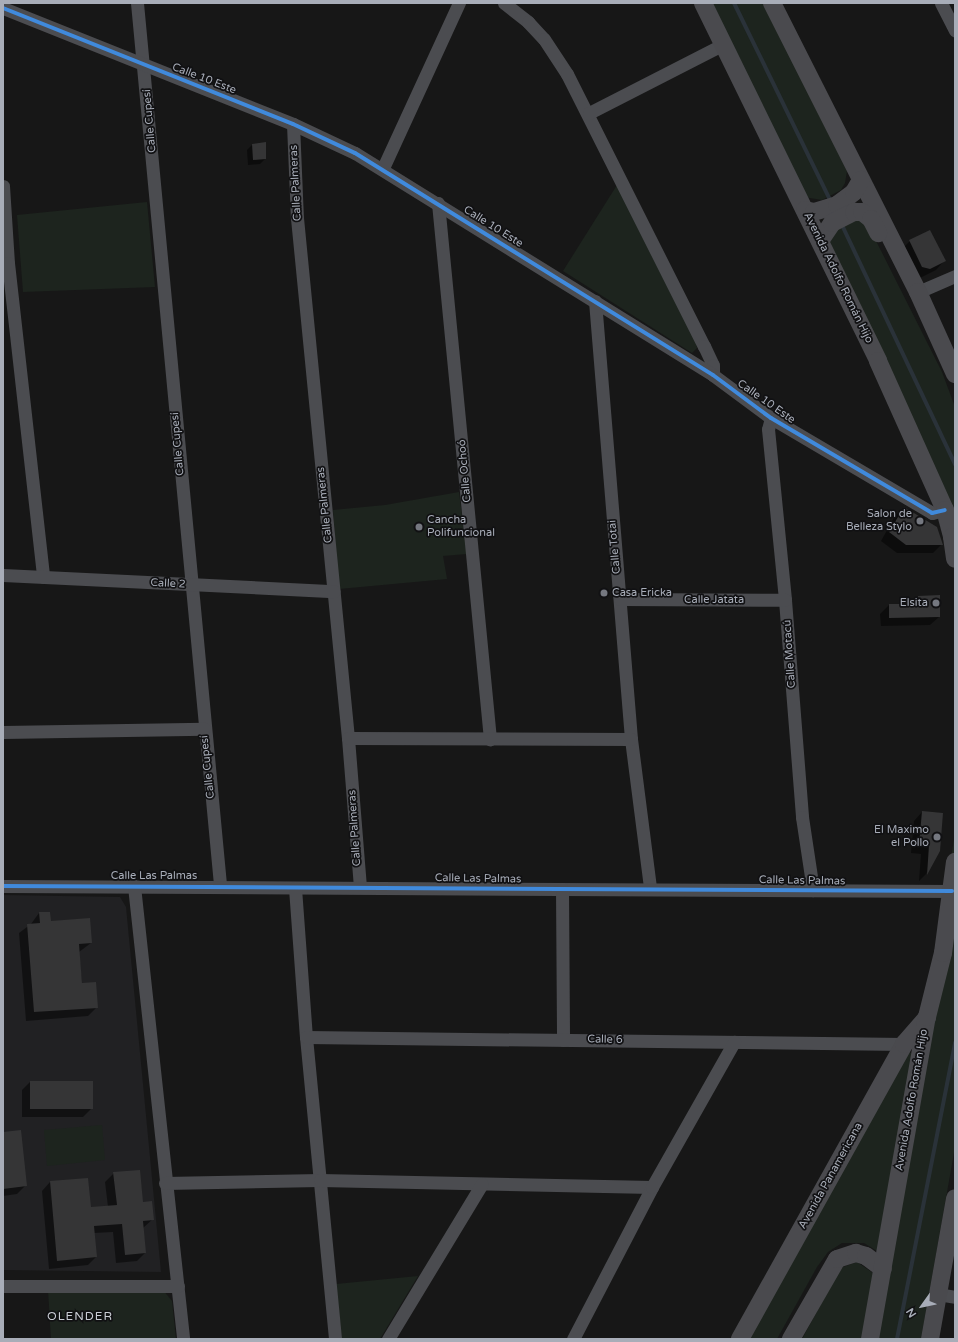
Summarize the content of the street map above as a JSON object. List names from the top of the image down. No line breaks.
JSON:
{"streets":{"main road":["Avenida Adolfo Román Hijo","Avenida Panamericana"],"street":["Calle 10 Este","Calle Cupesí","Calle Palmeras","Calle Ochoó","Calle Totai","Calle 2","Calle Jatata","Calle Motacú","Calle Las Palmas","Calle 6"]},"crossings":[["Calle 10 Este","Calle Cupesí"],["Calle 10 Este","Calle Palmeras"],["Calle 10 Este","Avenida Adolfo Román Hijo"],["Calle 10 Este","Calle Ochoó"],["Calle 10 Este","Calle Totai"],["Calle 10 Este","Calle Motacú"],["Calle Cupesí","Calle 2"],["Calle Cupesí","Calle Las Palmas"],["Calle Palmeras","Calle 2"],["Calle Palmeras","Calle Las Palmas"],["Avenida Adolfo Román Hijo","Calle Las Palmas"],["Avenida Adolfo Román Hijo","Avenida Panamericana"],["Calle Totai","Calle Jatata"],["Calle Totai","Calle Las Palmas"],["Calle Jatata","Calle Motacú"],["Calle Motacú","Calle Las Palmas"],["Calle 6","Avenida Panamericana"]],"districts":["OLENDER"],"places":["Salon de Belleza Stylo","Cancha Polifuncional","Casa Ericka","Elsita","El Maximo el Pollo"],"north":"bottom left"}
